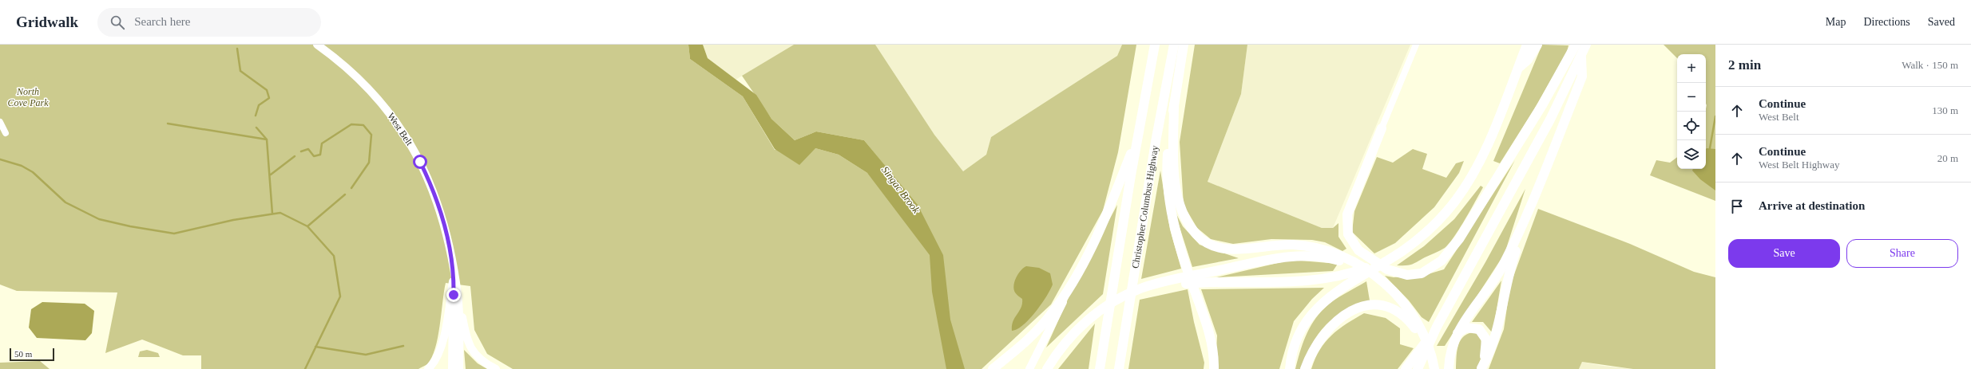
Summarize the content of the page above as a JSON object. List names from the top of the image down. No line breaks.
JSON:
{"streets":{"highway":["Christopher Columbus Highway"],"main road":["West Belt"]},"water":["Singac Brook"],"parks":["North Cove Park"],"scale_bar":"50 m","page":{"header":"Gridwalk","search":"Search here","nav":["Map","Directions","Saved"],"heading":["2 min","Walk · 150 m"],"map_buttons":["+","−"],"list":[["Continue","West Belt","130 m"],["Continue","West Belt Highway","20 m"],"Arrive at destination"],"buttons":["Save","Share"],"scale":"50 m"}}
